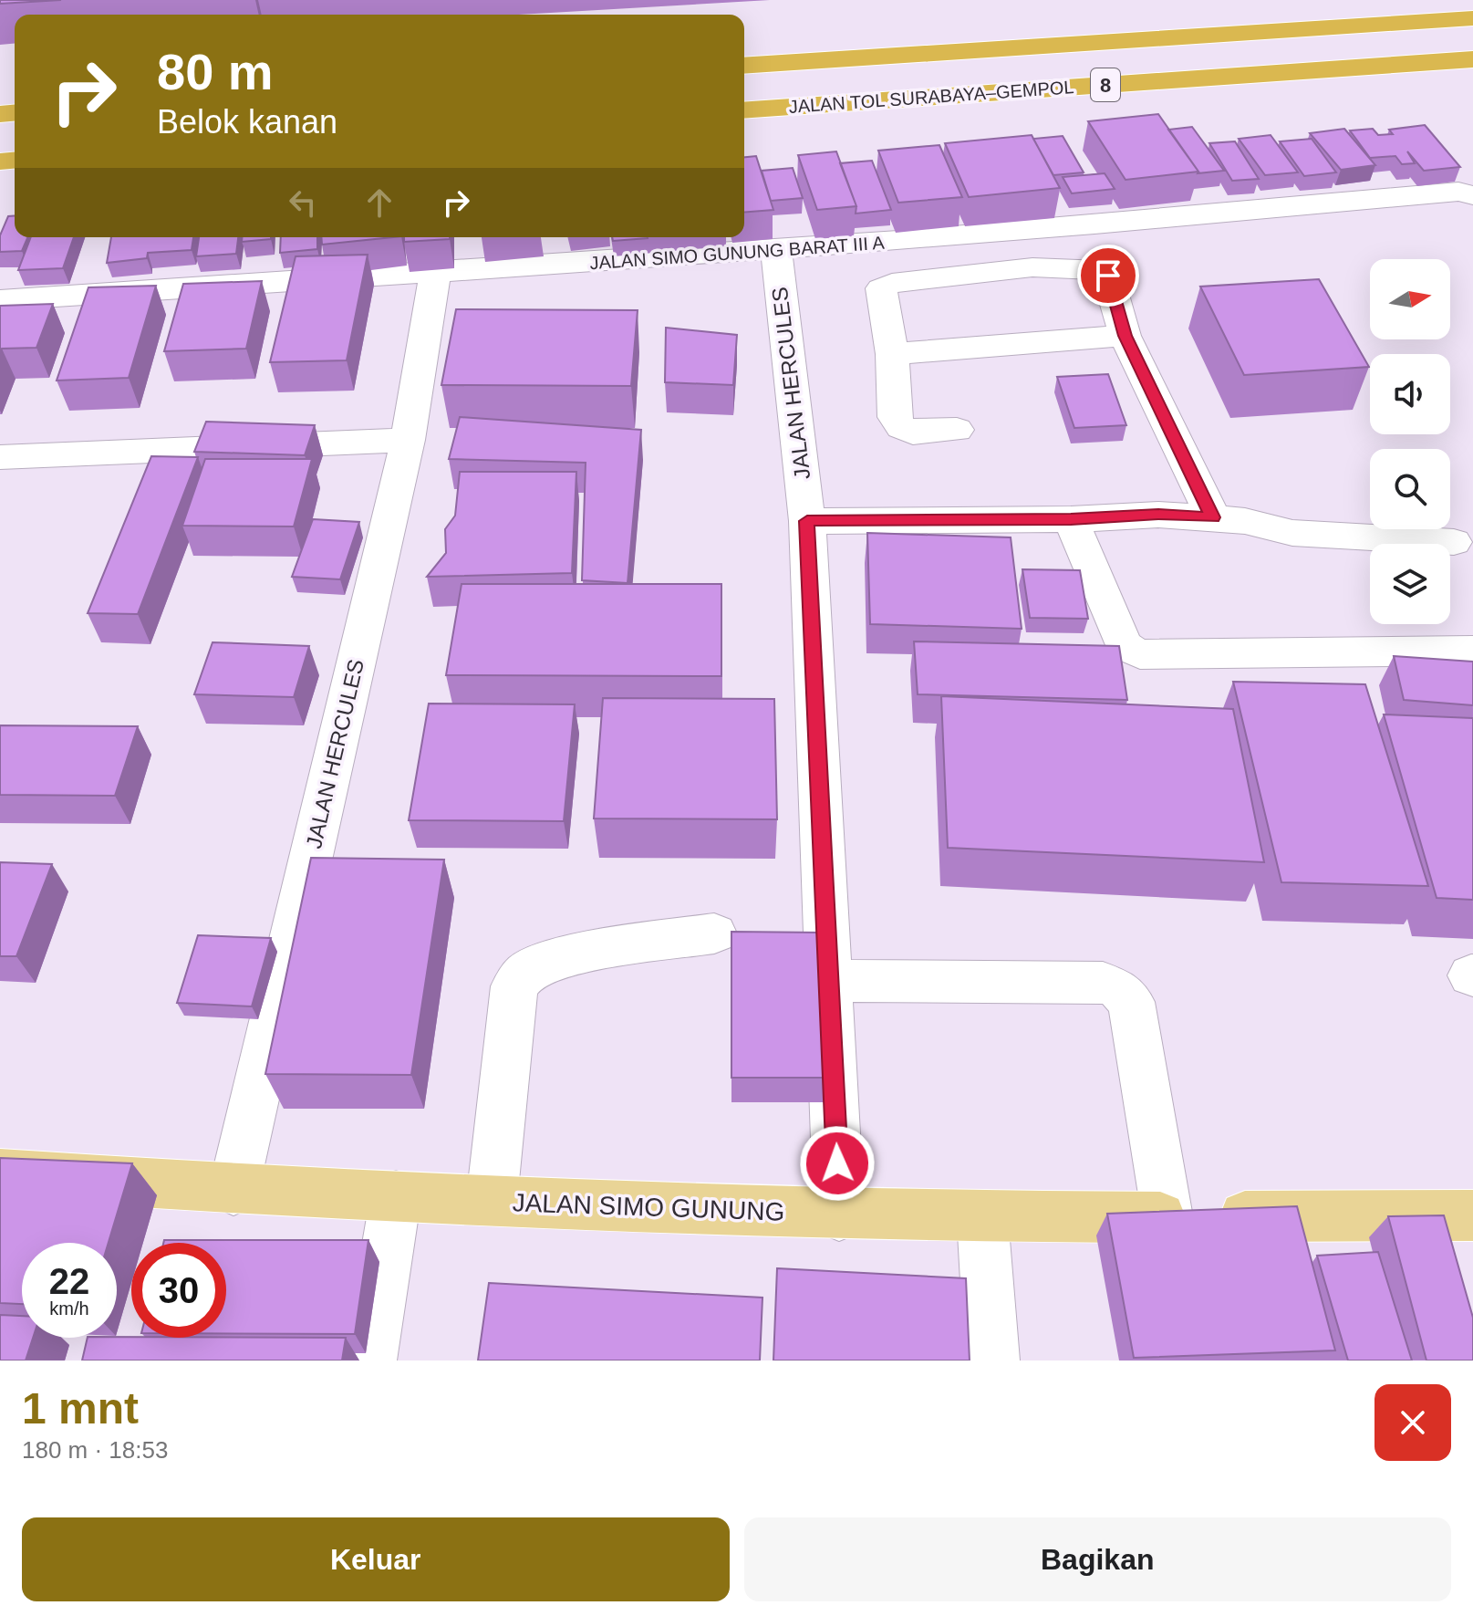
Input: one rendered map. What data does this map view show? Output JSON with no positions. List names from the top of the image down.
{
  "streets": {
    "highway": ["8", "JALAN TOL SURABAYA–GEMPOL"],
    "main road": ["JALAN SIMO GUNUNG"],
    "street": ["JALAN SIMO GUNUNG BARAT III A", "JALAN HERCULES"]
  },
  "crossings": [
    ["JALAN SIMO GUNUNG BARAT III A", "JALAN HERCULES"],
    ["JALAN HERCULES", "JALAN SIMO GUNUNG"]
  ],
  "north": "right",
  "page": {
    "turn": ["80 m", "Belok kanan"],
    "speed": "22 km/h",
    "limit": "30",
    "heading": ["1 mnt", "180 m · 18:53"],
    "buttons": ["Keluar", "Bagikan"]
  }
}
